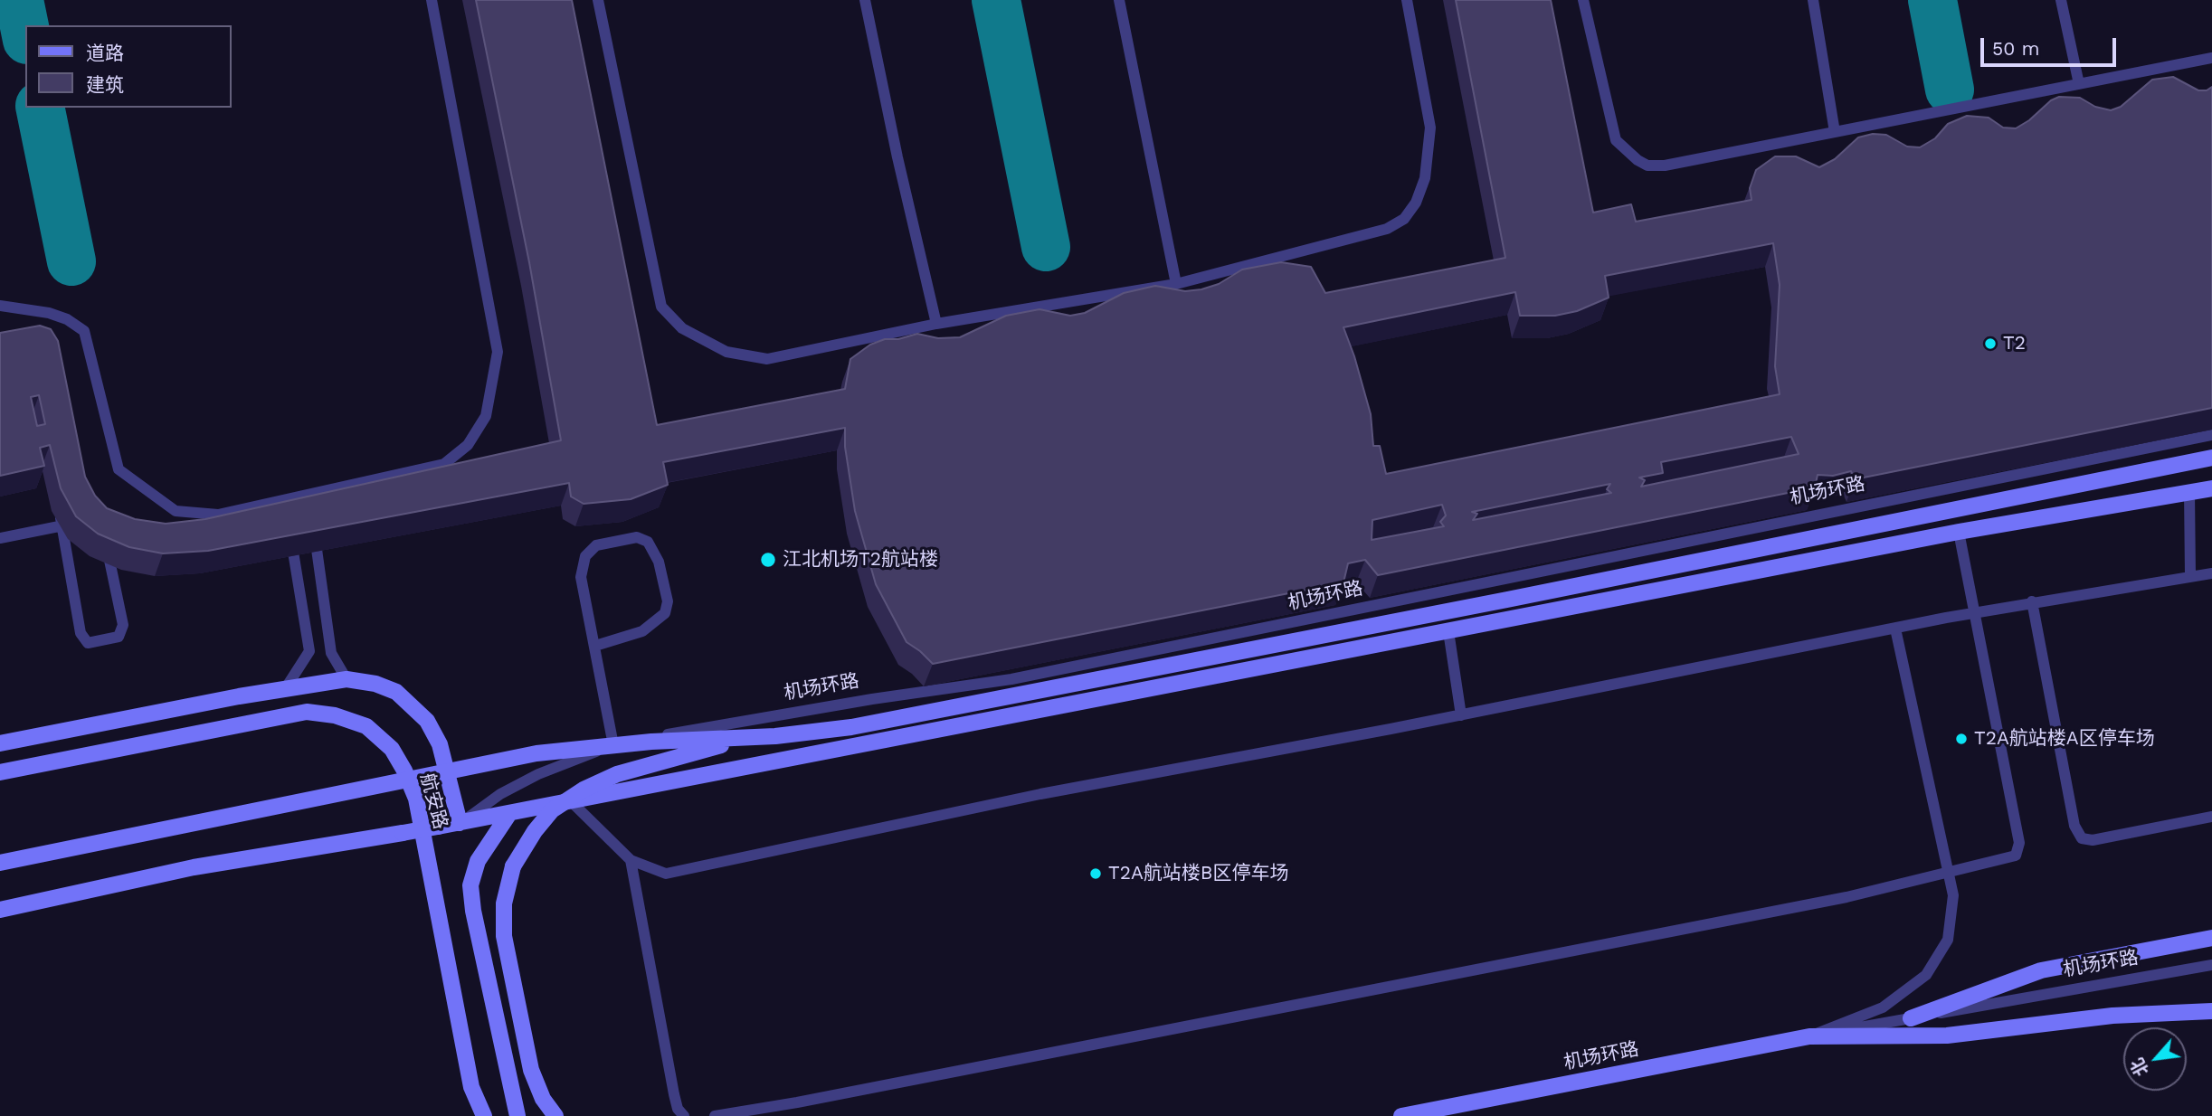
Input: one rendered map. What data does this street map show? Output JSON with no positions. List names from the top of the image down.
{
  "streets": {
    "street": ["机场环路", "航安路"]
  },
  "crossings": [
    ["机场环路", "航安路"]
  ],
  "places": [
    "T2",
    "江北机场T2航站楼",
    "T2A航站楼A区停车场",
    "T2A航站楼B区停车场"
  ],
  "legend": ["道路", "建筑"],
  "scale_bar": "50 m",
  "north": "bottom left"
}
